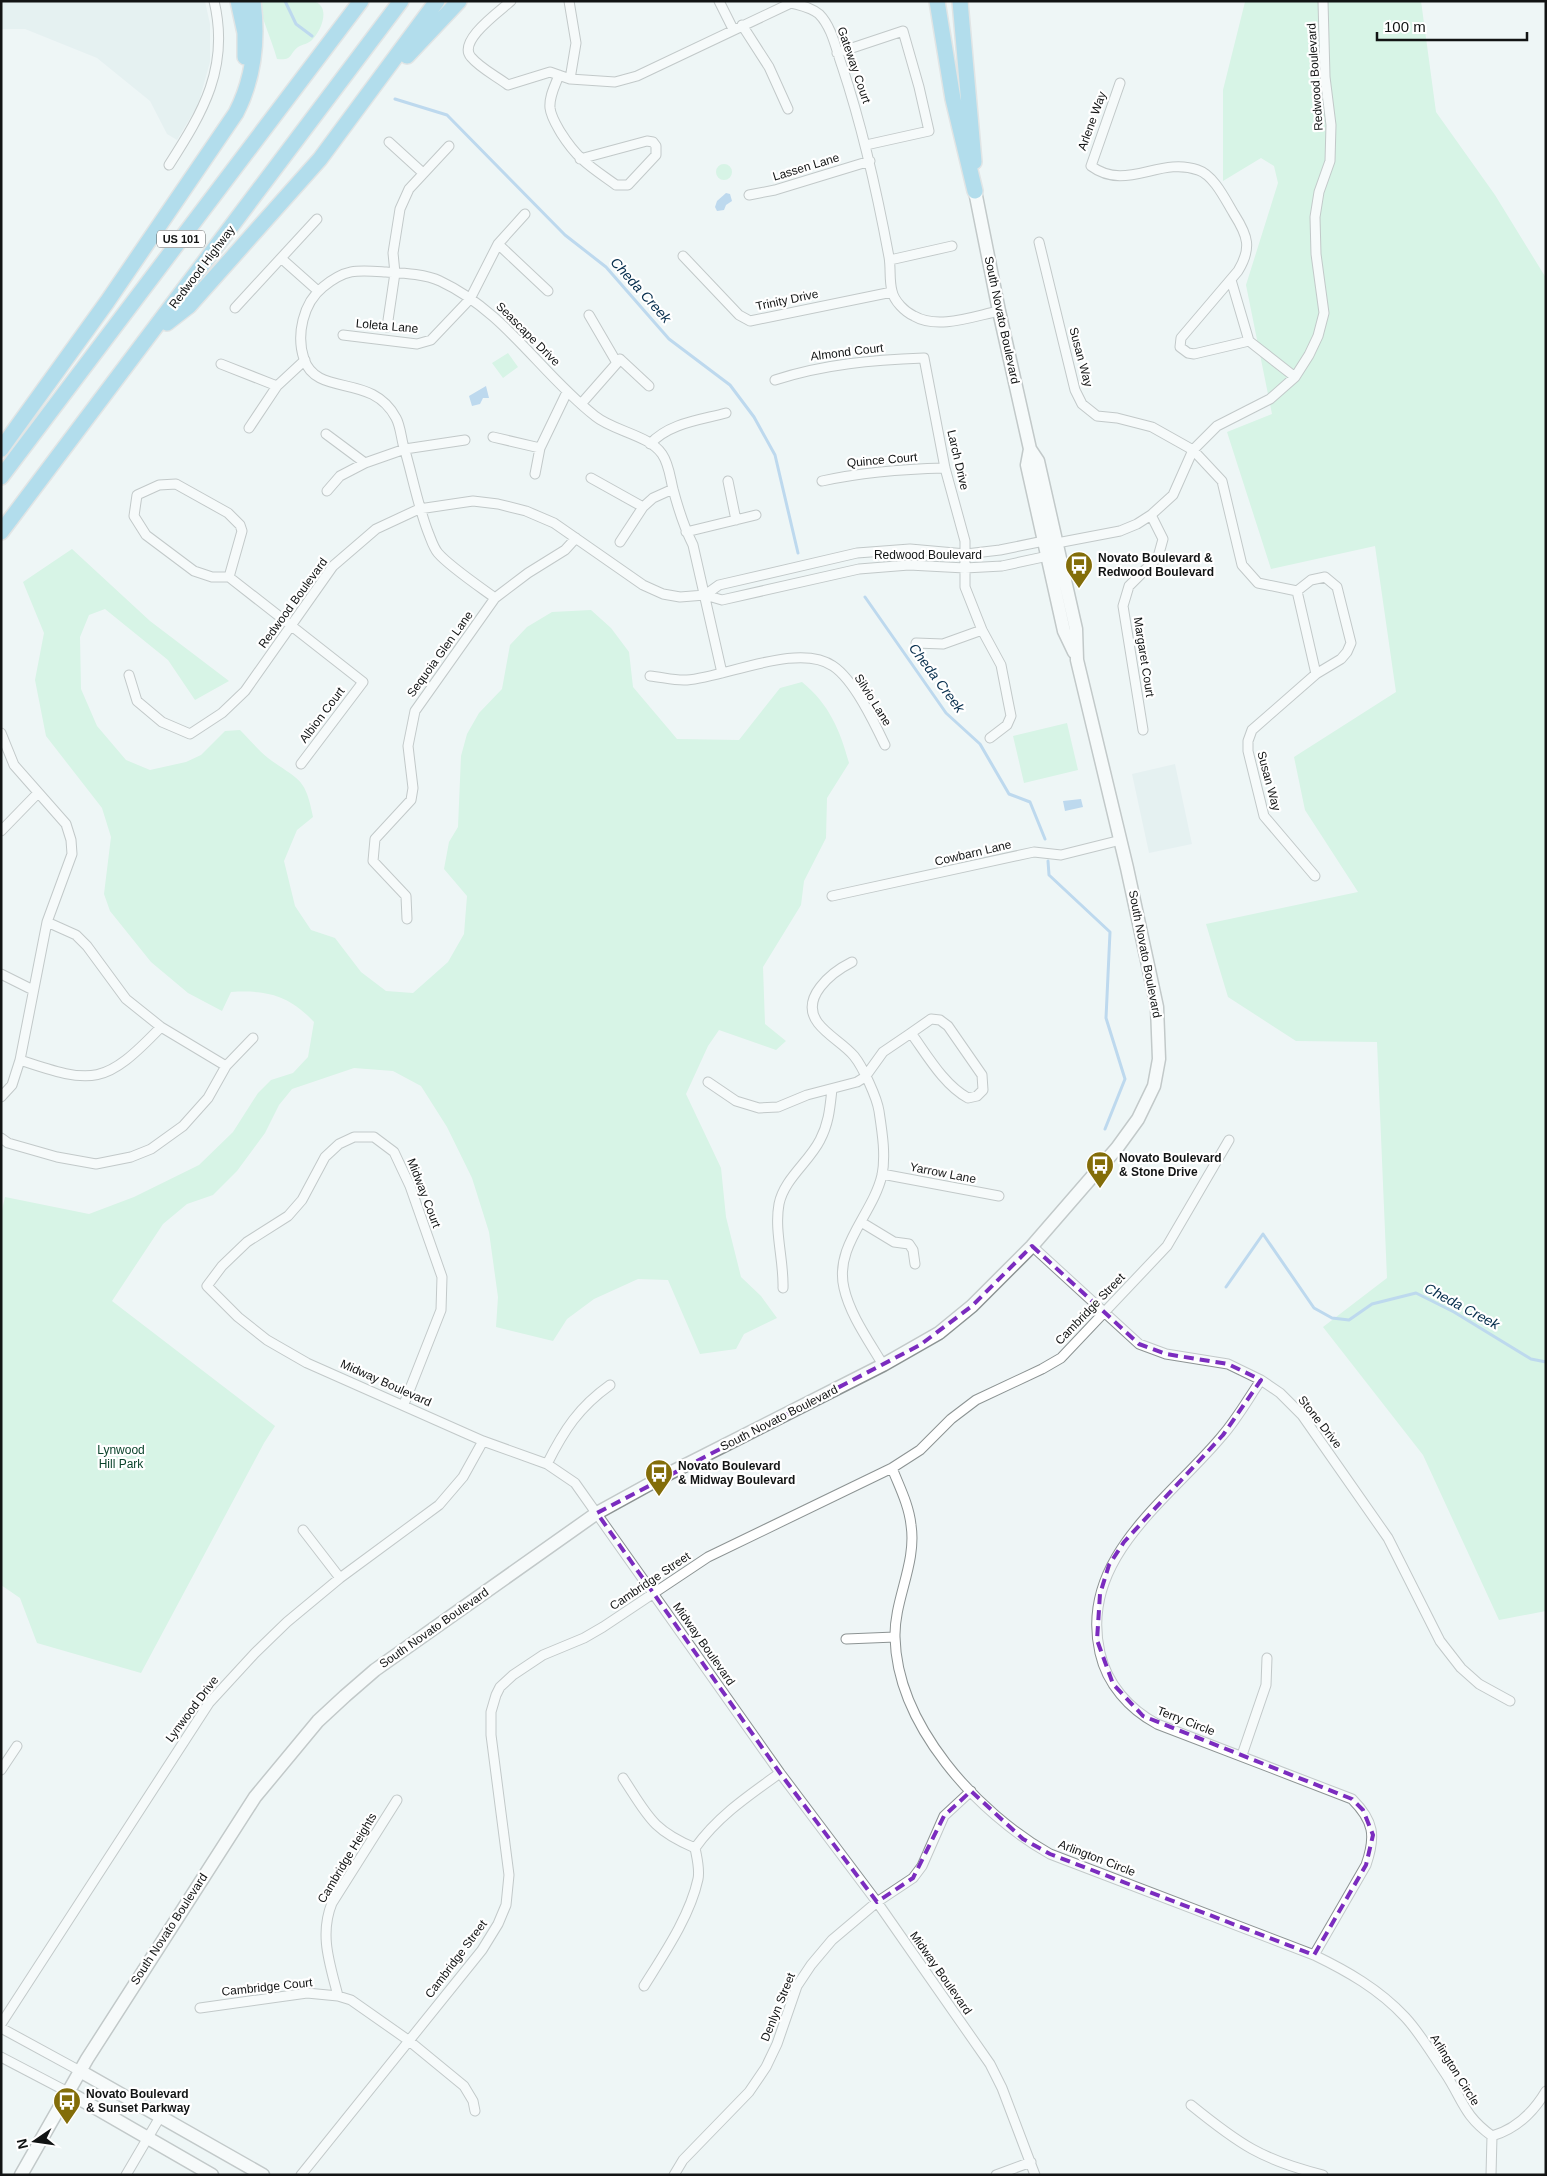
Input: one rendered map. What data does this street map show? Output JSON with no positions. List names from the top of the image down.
{
  "streets": {
    "highway": ["US 101", "Redwood Highway"],
    "main road": ["South Novato Boulevard"],
    "street": [
      "Gateway Court",
      "Redwood Boulevard",
      "Arlene Way",
      "Lassen Lane",
      "Trinity Drive",
      "Loleta Lane",
      "Seascape Drive",
      "Almond Court",
      "Susan Way",
      "Quince Court",
      "Larch Drive",
      "Sequoia Glen Lane",
      "Margaret Court",
      "Silvio Lane",
      "Albion Court",
      "Cowbarn Lane",
      "Yarrow Lane",
      "Midway Court",
      "Cambridge Street",
      "Midway Boulevard",
      "Stone Drive",
      "Lynwood Drive",
      "Terry Circle",
      "Cambridge Heights",
      "Arlington Circle",
      "Cambridge Court",
      "Denlyn Street"
    ]
  },
  "crossings": [
    ["Gateway Court", "Lassen Lane"],
    ["Gateway Court", "Trinity Drive"],
    ["Redwood Boulevard", "South Novato Boulevard"],
    ["Redwood Boulevard", "Seascape Drive"],
    ["Redwood Boulevard", "Susan Way"],
    ["Redwood Boulevard", "Larch Drive"],
    ["Redwood Boulevard", "Sequoia Glen Lane"],
    ["Redwood Boulevard", "Margaret Court"],
    ["Redwood Boulevard", "Albion Court"],
    ["South Novato Boulevard", "Cowbarn Lane"],
    ["South Novato Boulevard", "Midway Boulevard"],
    ["South Novato Boulevard", "Stone Drive"],
    ["Loleta Lane", "Seascape Drive"],
    ["Almond Court", "Larch Drive"],
    ["Quince Court", "Larch Drive"],
    ["Midway Court", "Midway Boulevard"],
    ["Cambridge Street", "Midway Boulevard"],
    ["Cambridge Street", "Stone Drive"],
    ["Cambridge Street", "Arlington Circle"],
    ["Midway Boulevard", "Lynwood Drive"],
    ["Midway Boulevard", "Denlyn Street"],
    ["Stone Drive", "Terry Circle"],
    ["Terry Circle", "Arlington Circle"],
    ["Cambridge Heights", "Cambridge Court"],
    ["Arlington Circle", "Denlyn Street"]
  ],
  "water": ["Cheda Creek"],
  "parks": ["Lynwood Hill Park"],
  "places": {
    "bus stop": [
      "Novato Boulevard & Redwood Boulevard",
      "Novato Boulevard & Stone Drive",
      "Novato Boulevard & Midway Boulevard",
      "Novato Boulevard & Sunset Parkway"
    ]
  },
  "scale_bar": "100 m",
  "north": "left"
}
